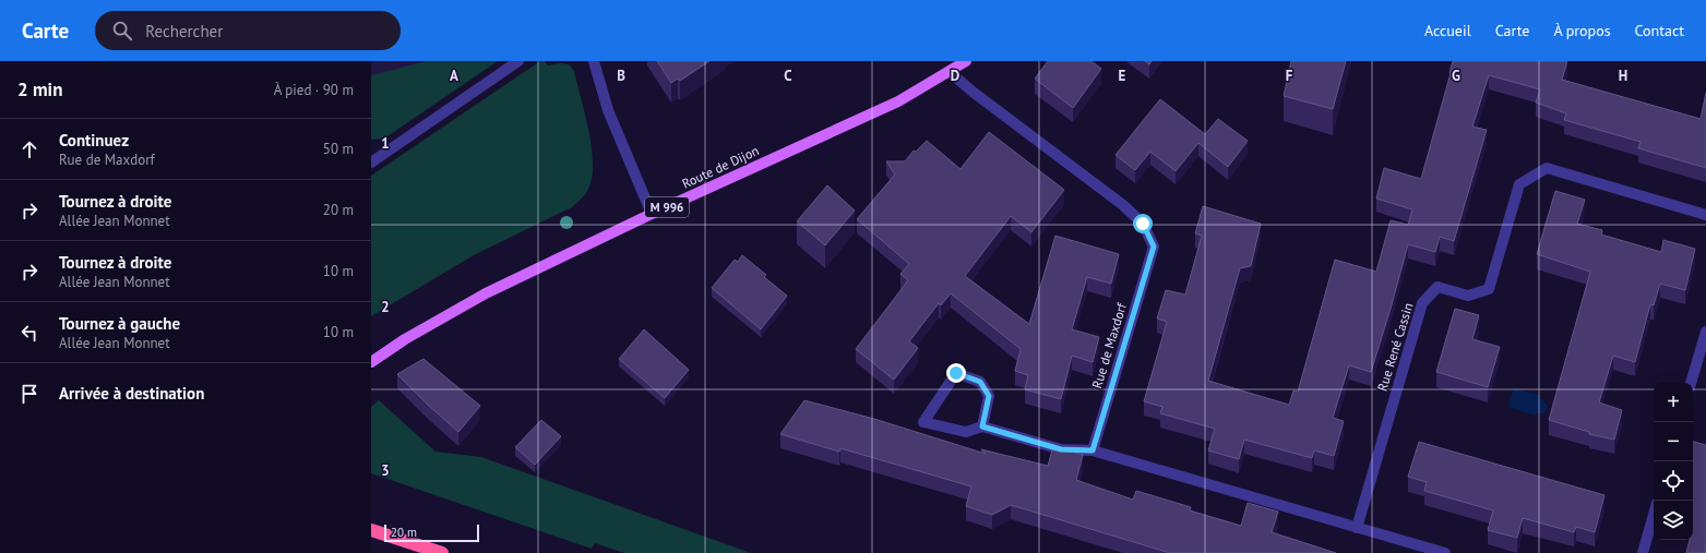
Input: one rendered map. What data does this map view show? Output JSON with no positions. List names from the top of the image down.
{
  "streets": {
    "main road": ["Route de Dijon", "M 996"],
    "street": ["Rue de Maxdorf", "Rue René Cassin"]
  },
  "crossings": [
    ["Route de Dijon", "Rue de Maxdorf"]
  ],
  "scale_bar": "20 m",
  "page": {
    "header": "Carte",
    "search": "Rechercher",
    "nav": [
      "Accueil",
      "Carte",
      "À propos",
      "Contact"
    ],
    "heading": ["2 min", "À pied · 90 m"],
    "list": [
      ["Continuez", "Rue de Maxdorf", "50 m"],
      ["Tournez à droite", "Allée Jean Monnet", "20 m"],
      ["Tournez à droite", "Allée Jean Monnet", "10 m"],
      ["Tournez à gauche", "Allée Jean Monnet", "10 m"],
      "Arrivée à destination"
    ],
    "map_buttons": ["+", "−"],
    "scale": "20 m"
  },
  "grid": {
    "columns": [
      "A",
      "B",
      "C",
      "D",
      "E",
      "F",
      "G",
      "H"
    ],
    "rows": ["1", "2", "3"]
  }
}
